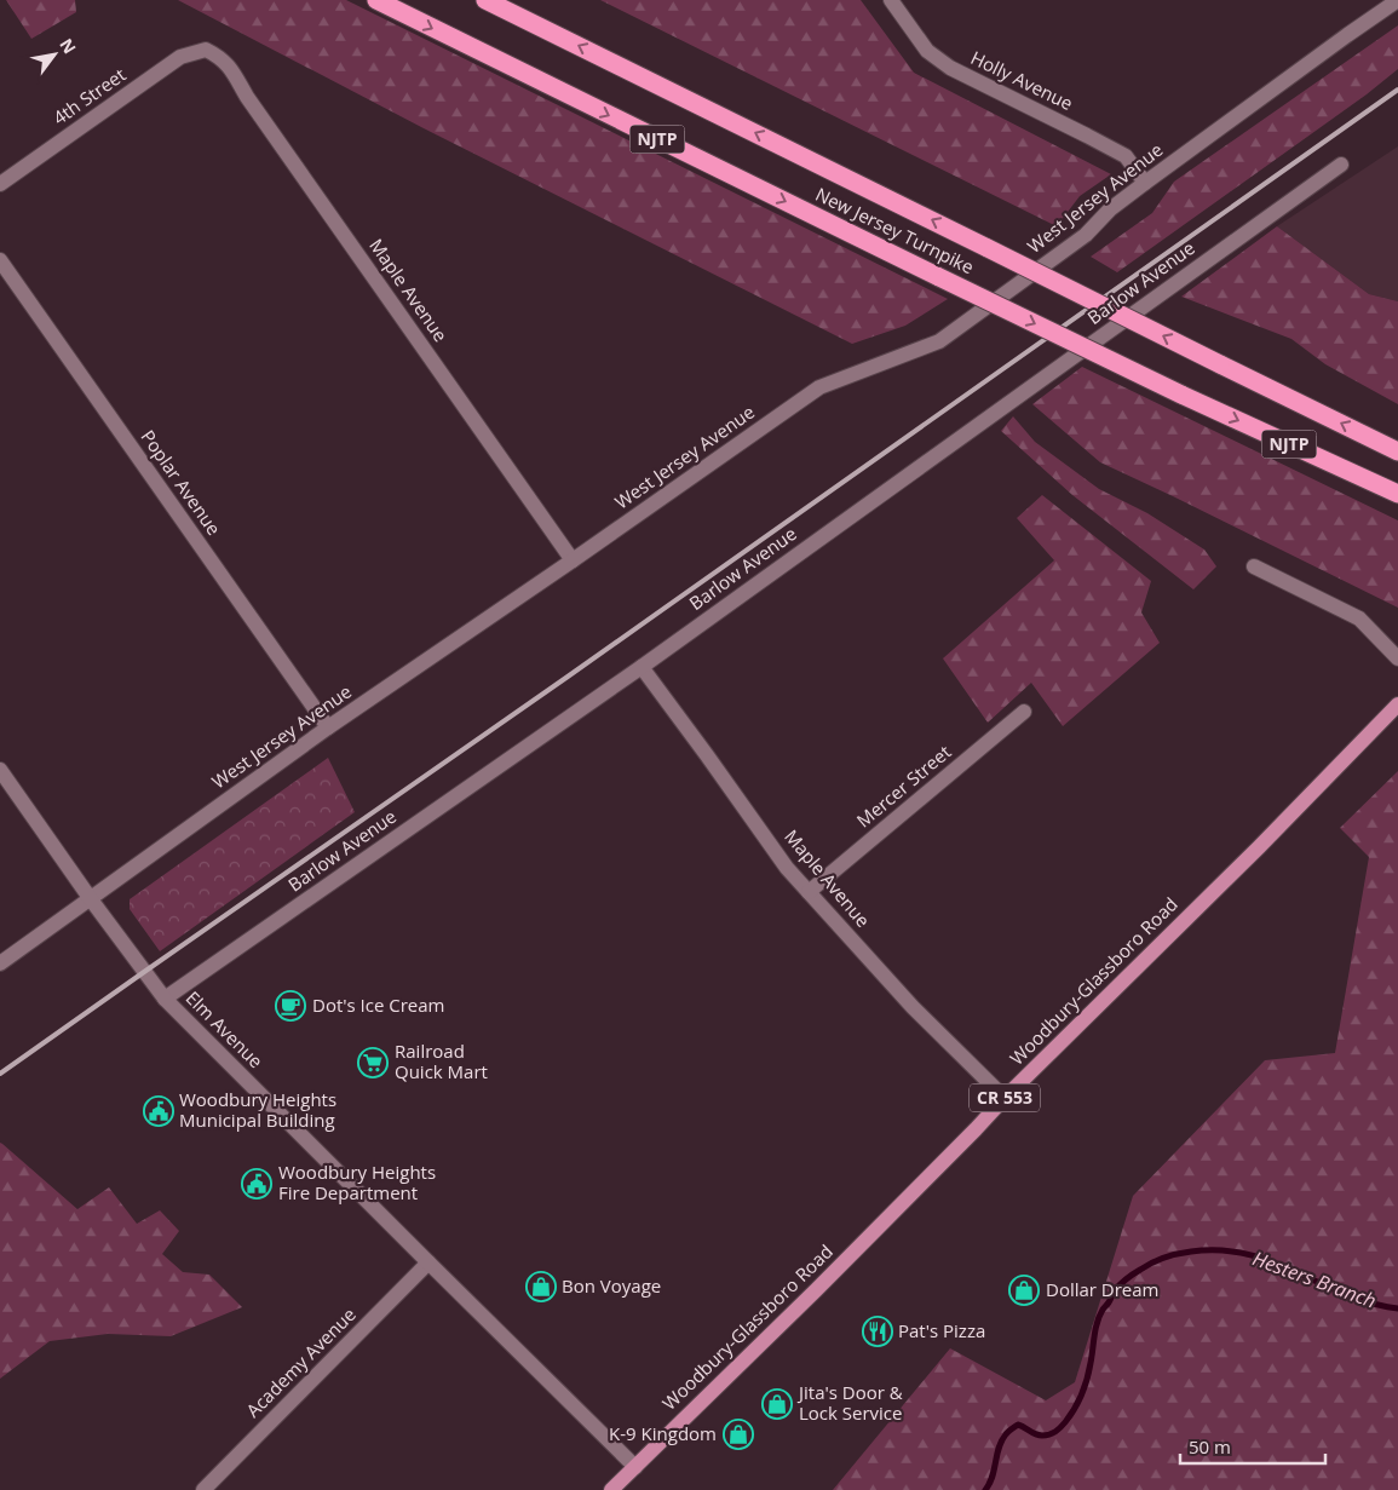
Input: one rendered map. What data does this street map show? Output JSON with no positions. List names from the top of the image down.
{
  "streets": {
    "highway": ["NJTP", "New Jersey Turnpike"],
    "main road": ["Woodbury-Glassboro Road", "CR 553"],
    "street": [
      "Holly Avenue",
      "4th Street",
      "West Jersey Avenue",
      "Barlow Avenue",
      "Maple Avenue",
      "Poplar Avenue",
      "Mercer Street",
      "Elm Avenue",
      "Academy Avenue"
    ]
  },
  "crossings": [
    ["Holly Avenue", "West Jersey Avenue"],
    ["4th Street", "Maple Avenue"],
    ["West Jersey Avenue", "Maple Avenue"],
    ["West Jersey Avenue", "Poplar Avenue"],
    ["West Jersey Avenue", "Elm Avenue"],
    ["Barlow Avenue", "Maple Avenue"],
    ["Barlow Avenue", "Elm Avenue"],
    ["Maple Avenue", "Mercer Street"],
    ["Maple Avenue", "Woodbury-Glassboro Road"],
    ["Woodbury-Glassboro Road", "Elm Avenue"],
    ["Elm Avenue", "Academy Avenue"]
  ],
  "water": ["Hesters Branch"],
  "places": {
    "cafe": ["Dot's Ice Cream"],
    "supermarket": ["Railroad Quick Mart"],
    "public building": ["Woodbury Heights Municipal Building", "Woodbury Heights Fire Department"],
    "shop": [
      "Bon Voyage",
      "Dollar Dream",
      "Jita's Door & Lock Service",
      "K-9 Kingdom"
    ],
    "restaurant": ["Pat's Pizza"]
  },
  "scale_bar": "50 m",
  "north": "top right"
}
